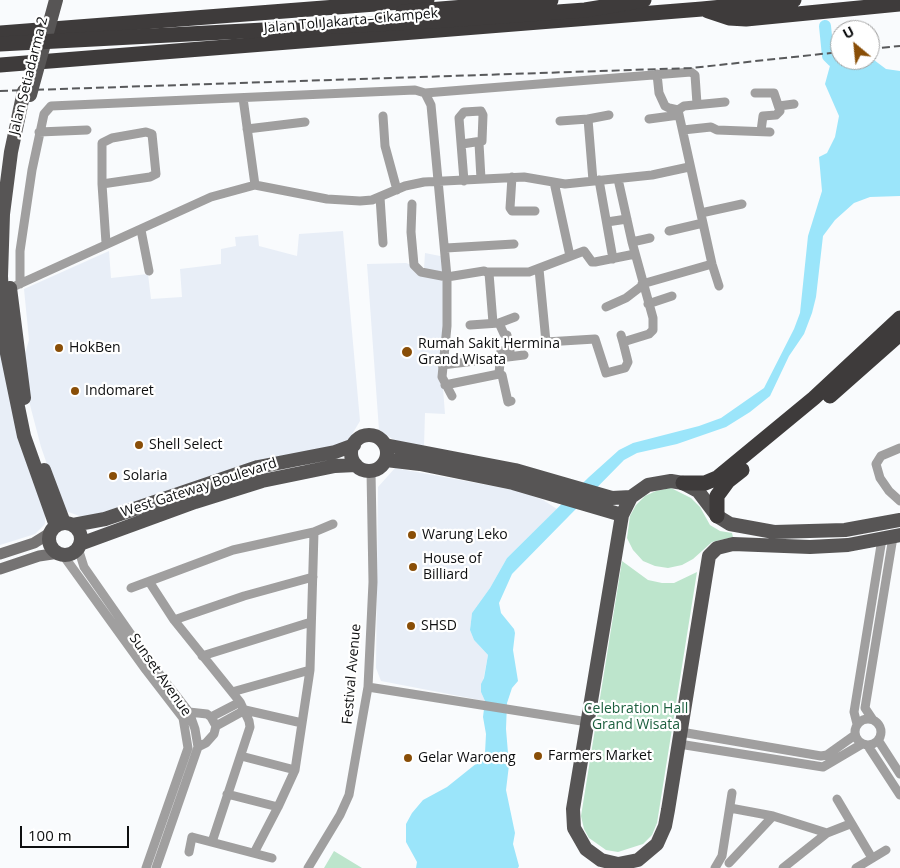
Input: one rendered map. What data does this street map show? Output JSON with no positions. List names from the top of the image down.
{
  "streets": {
    "highway": ["Jalan Tol Jakarta–Cikampek"],
    "main road": ["Jalan Setiadarma 2", "West Gateway Boulevard"],
    "street": ["Festival Avenue", "Sunset Avenue"]
  },
  "crossings": [
    ["West Gateway Boulevard", "Festival Avenue"],
    ["West Gateway Boulevard", "Sunset Avenue"]
  ],
  "parks": ["Celebration Hall Grand Wisata"],
  "places": [
    "HokBen",
    "Rumah Sakit Hermina Grand Wisata",
    "Indomaret",
    "Shell Select",
    "Solaria",
    "Warung Leko",
    "House of Billiard",
    "SHSD",
    "Farmers Market",
    "Gelar Waroeng"
  ],
  "scale_bar": "100 m",
  "north": "top left"
}
